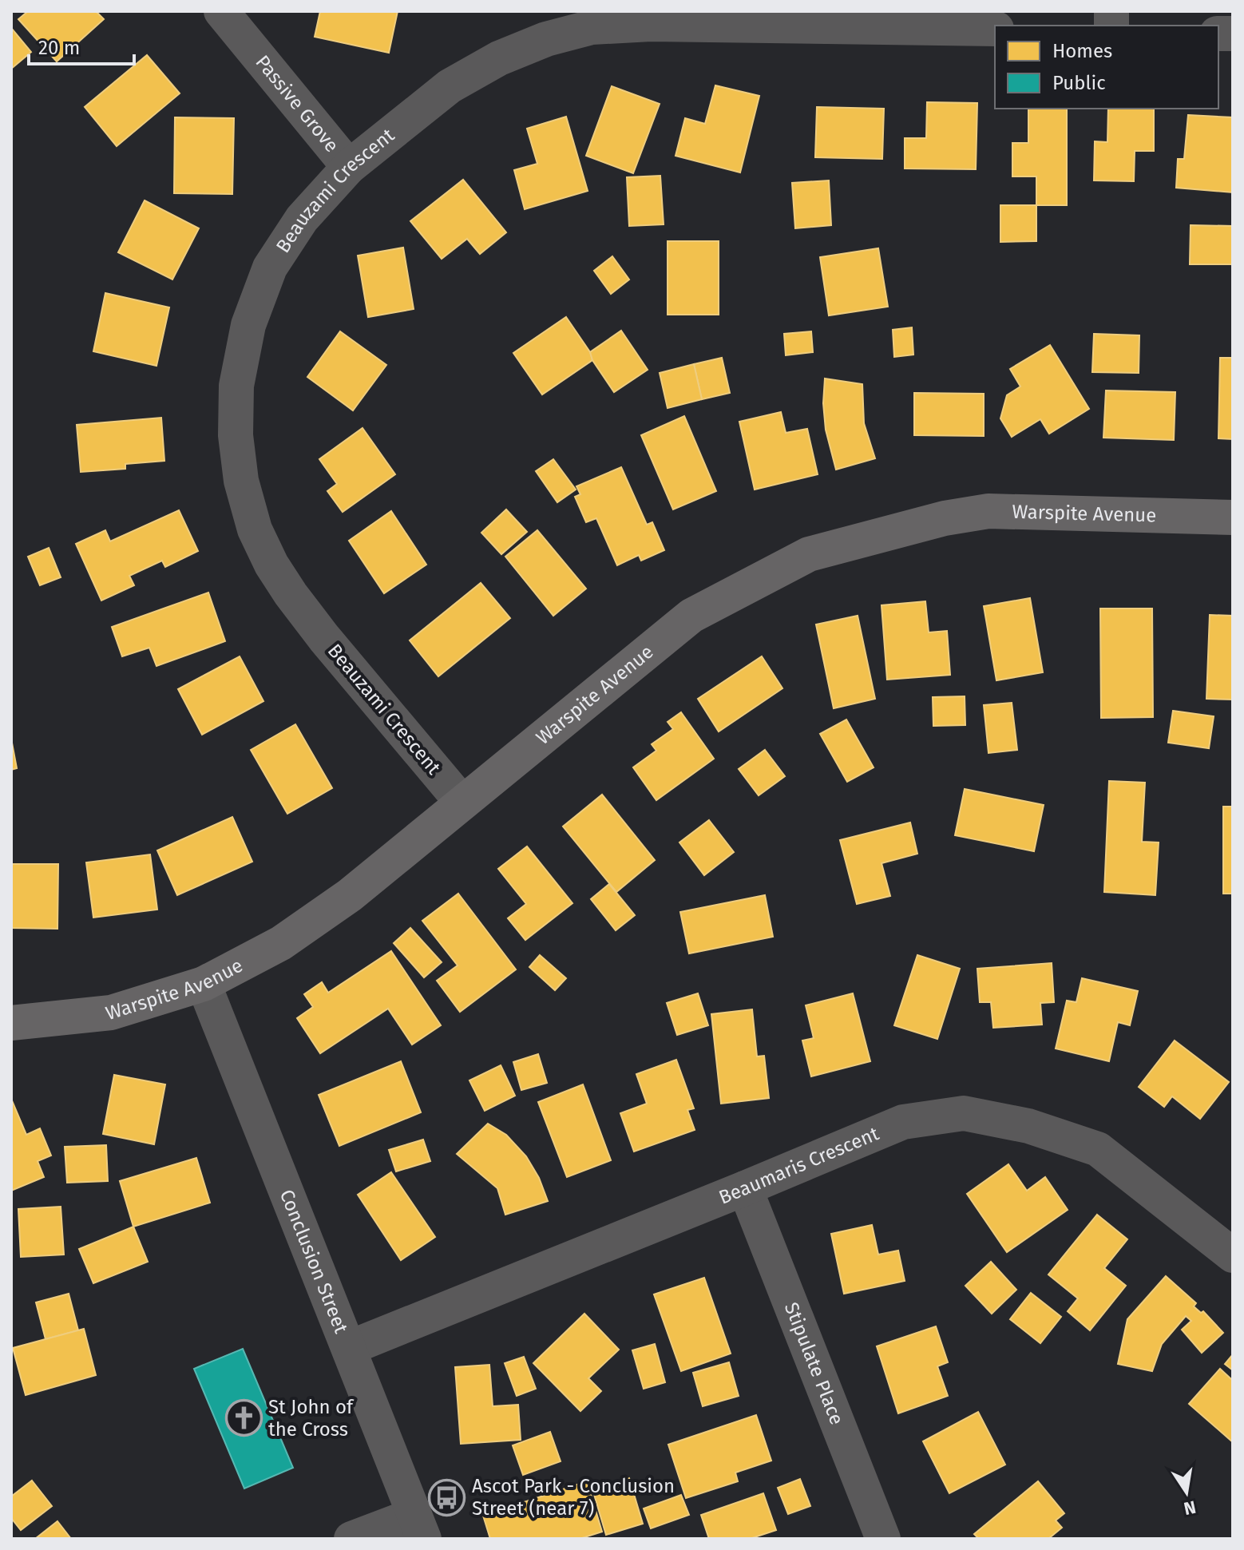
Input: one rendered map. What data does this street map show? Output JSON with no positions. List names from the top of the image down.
{
  "streets": {
    "main road": ["Warspite Avenue"],
    "street": [
      "Passive Grove",
      "Beauzami Crescent",
      "Beaumaris Crescent",
      "Conclusion Street",
      "Stipulate Place"
    ]
  },
  "crossings": [
    ["Passive Grove", "Beauzami Crescent"],
    ["Beauzami Crescent", "Warspite Avenue"],
    ["Warspite Avenue", "Conclusion Street"],
    ["Beaumaris Crescent", "Conclusion Street"],
    ["Beaumaris Crescent", "Stipulate Place"]
  ],
  "places": {
    "church": ["St John of the Cross"],
    "bus stop": ["Ascot Park - Conclusion Street (near 7)"]
  },
  "legend": ["Homes", "Public"],
  "scale_bar": "20 m",
  "north": "bottom"
}
